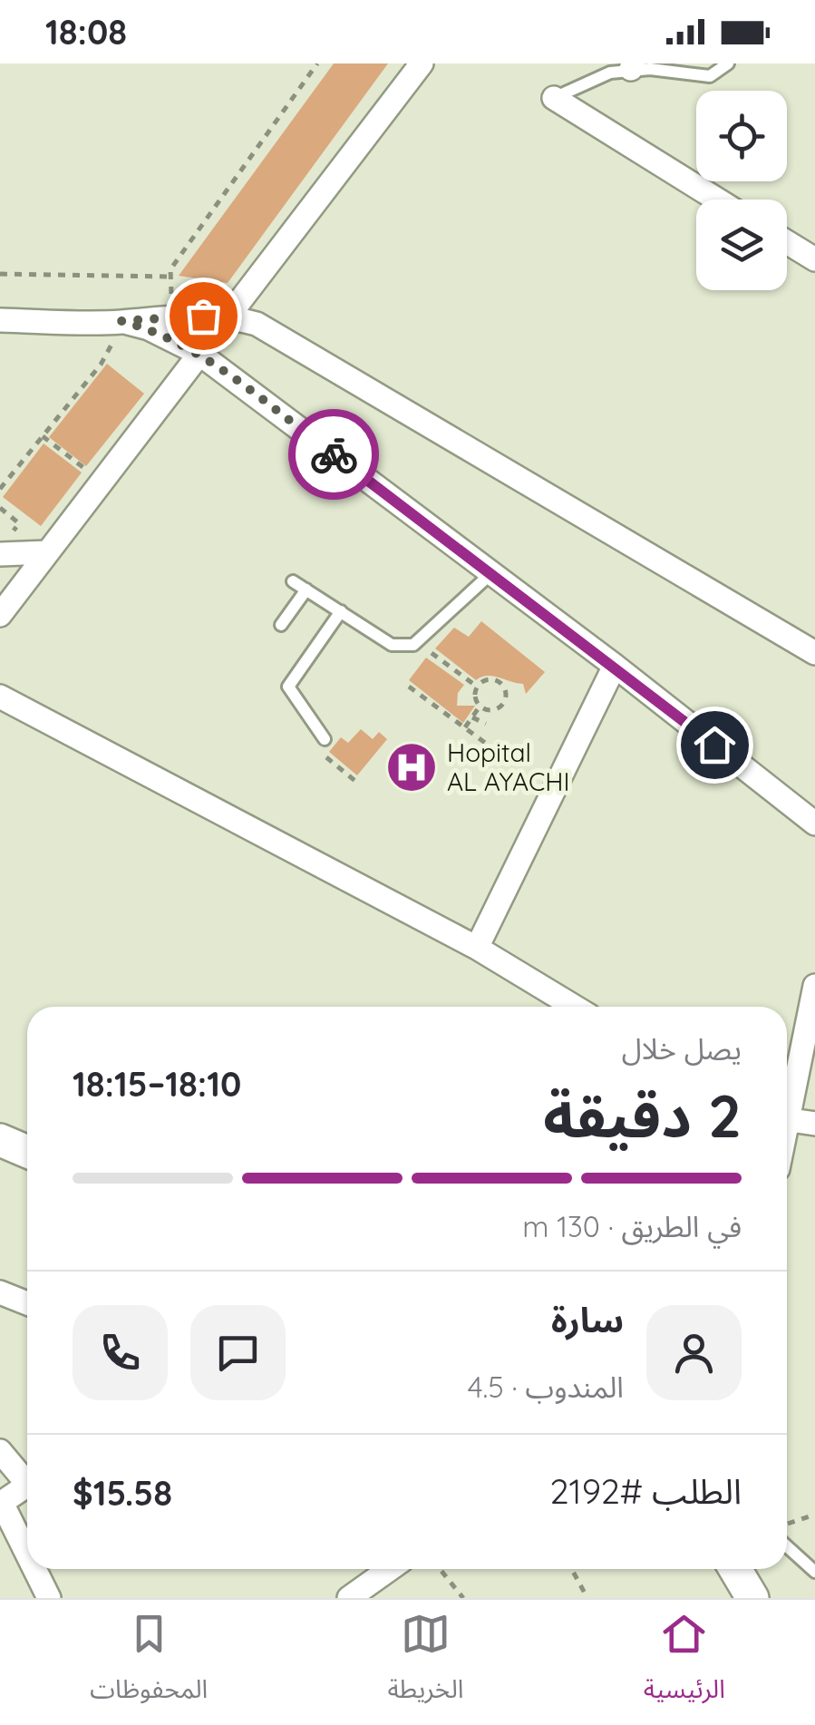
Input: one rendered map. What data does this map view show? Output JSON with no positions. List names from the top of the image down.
{
  "places": {
    "hospital": ["Hopital AL AYACHI"]
  },
  "page": {
    "status": "18:08",
    "heading": ["2 دقيقة", "يصل خلال", "18:10–18:15"],
    "panel": [
      "سارة",
      "المندوب · 4.5",
      "الطلب #2192",
      "$15.58"
    ],
    "bar": "في الطريق · 130 m",
    "tabs": ["الرئيسية", "الخريطة", "المحفوظات"]
  }
}
